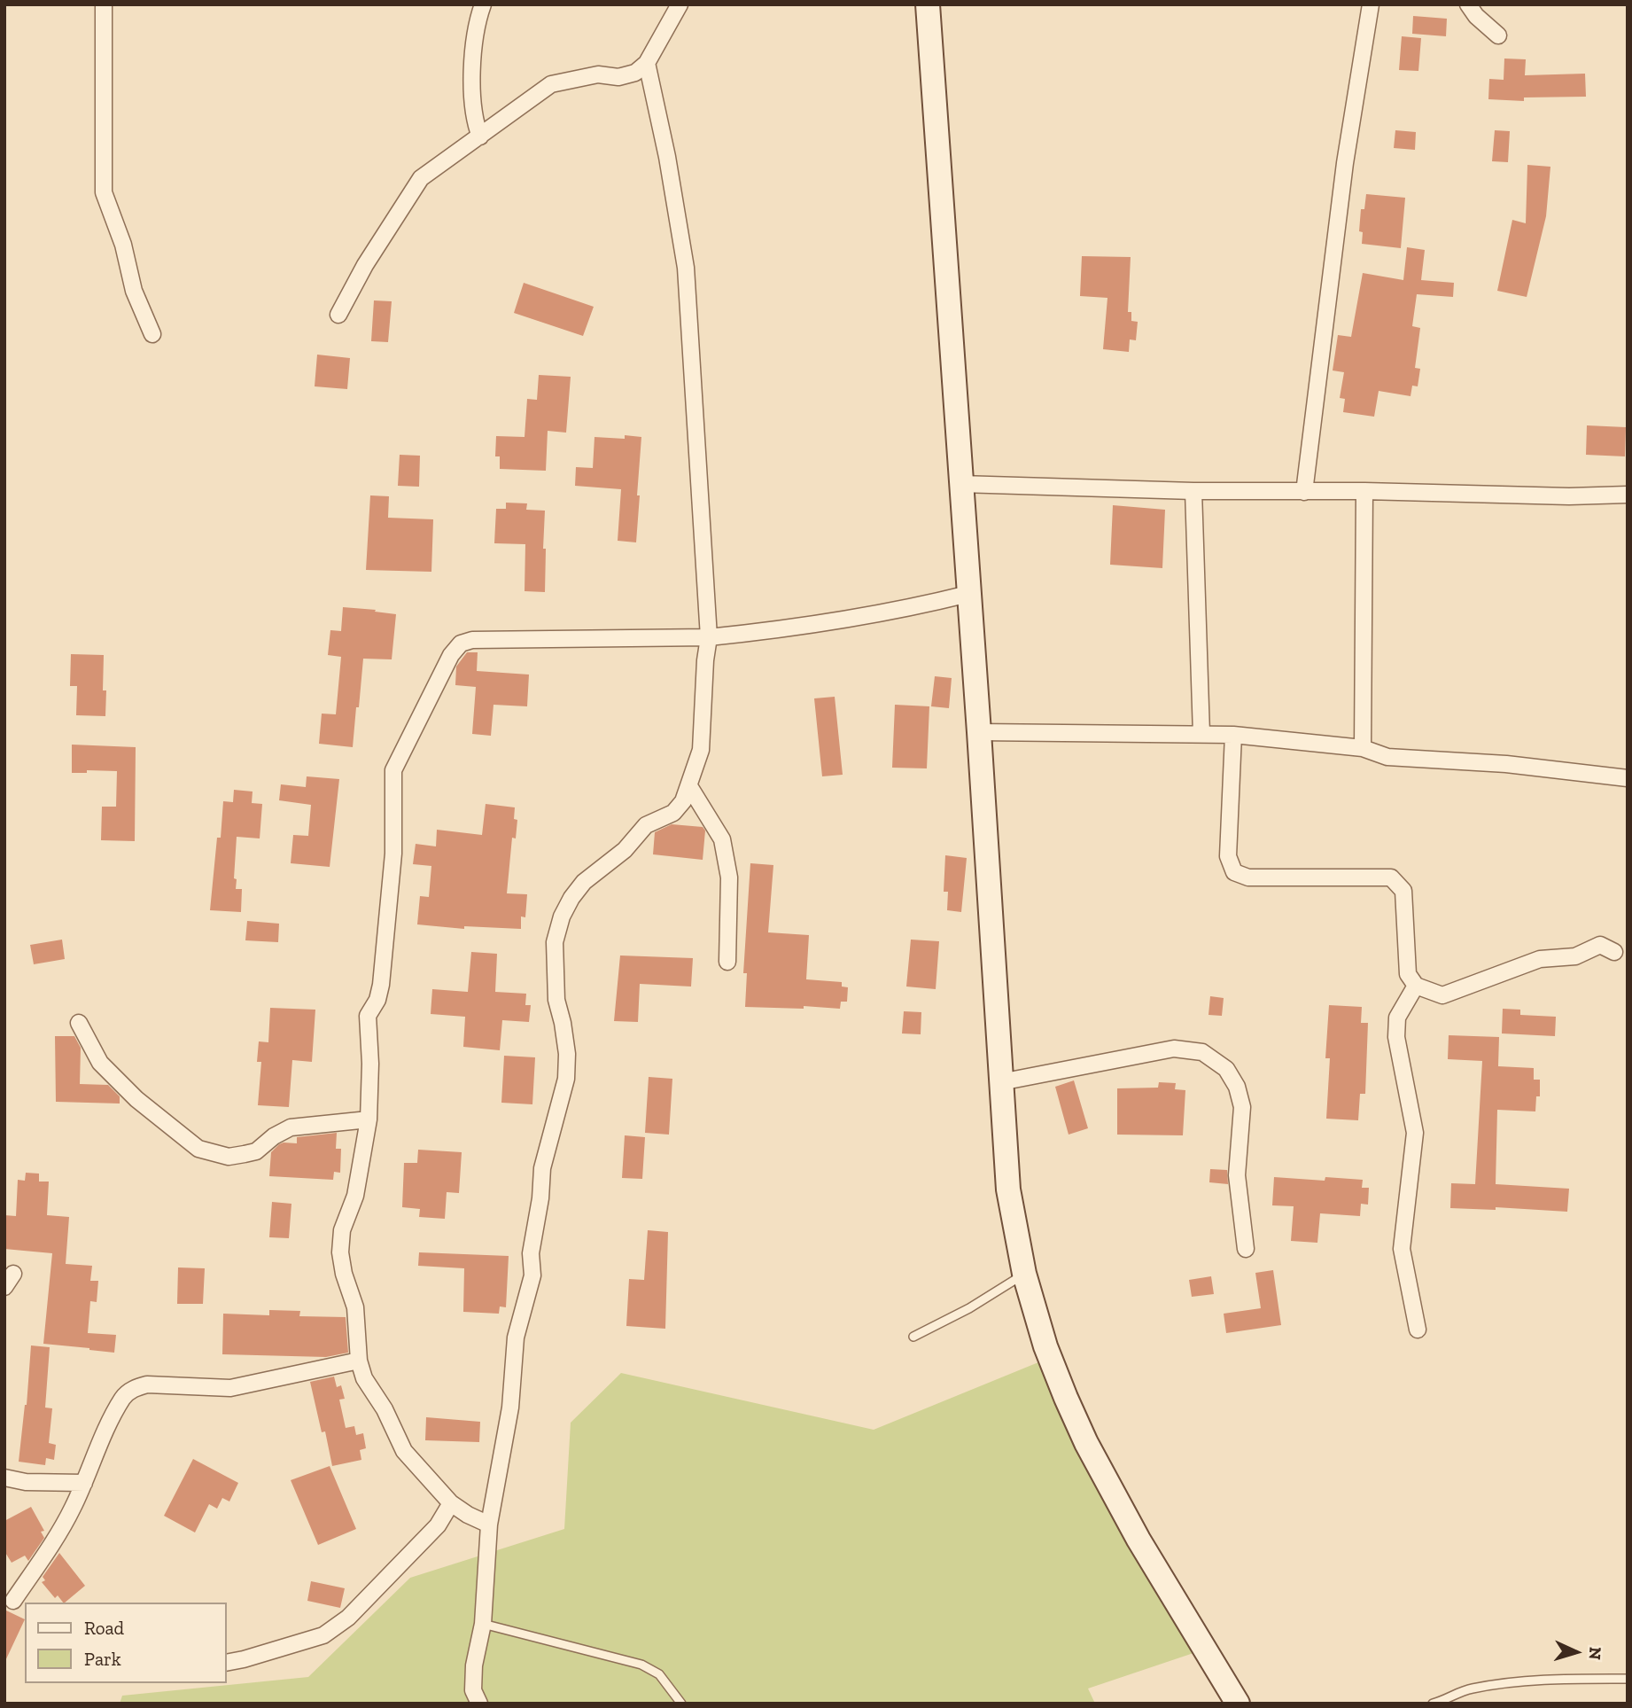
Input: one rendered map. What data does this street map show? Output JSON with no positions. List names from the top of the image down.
{
  "legend": ["Road", "Park"],
  "north": "right"
}
